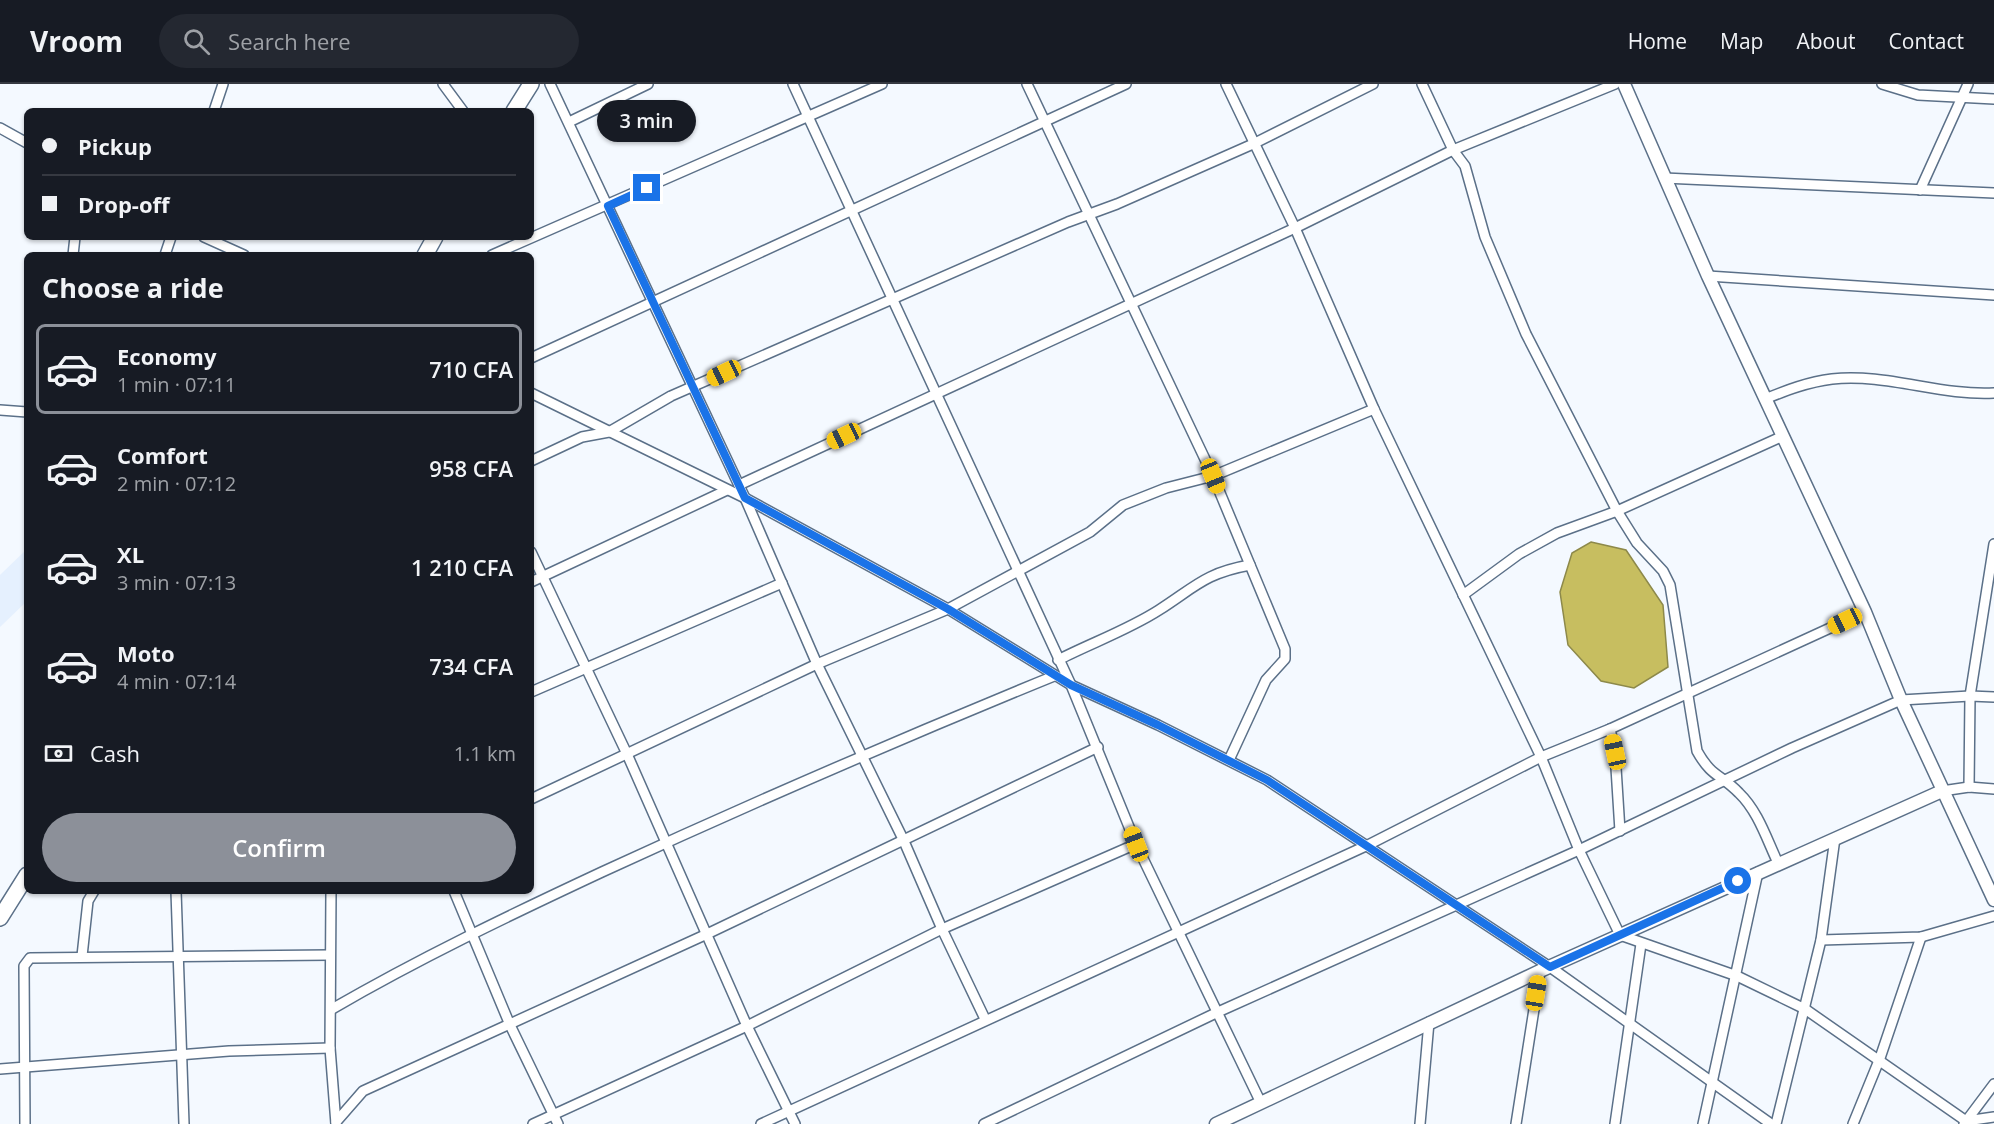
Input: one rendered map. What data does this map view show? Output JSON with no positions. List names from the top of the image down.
{
  "page": {
    "header": "Vroom",
    "search": "Search here",
    "nav": [
      "Home",
      "Map",
      "About",
      "Contact"
    ],
    "bubble": "3 min",
    "banner": ["Pickup", "Drop-off"],
    "heading": "Choose a ride",
    "list": [
      {
        "name": "Economy",
        "note": "1 min · 07:11",
        "value": "710 CFA"
      },
      {
        "name": "Comfort",
        "note": "2 min · 07:12",
        "value": "958 CFA"
      },
      {
        "name": "XL",
        "note": "3 min · 07:13",
        "value": "1 210 CFA"
      },
      {
        "name": "Moto",
        "note": "4 min · 07:14",
        "value": "734 CFA"
      }
    ],
    "pay": ["Cash", "1.1 km"],
    "buttons": "Confirm"
  }
}
